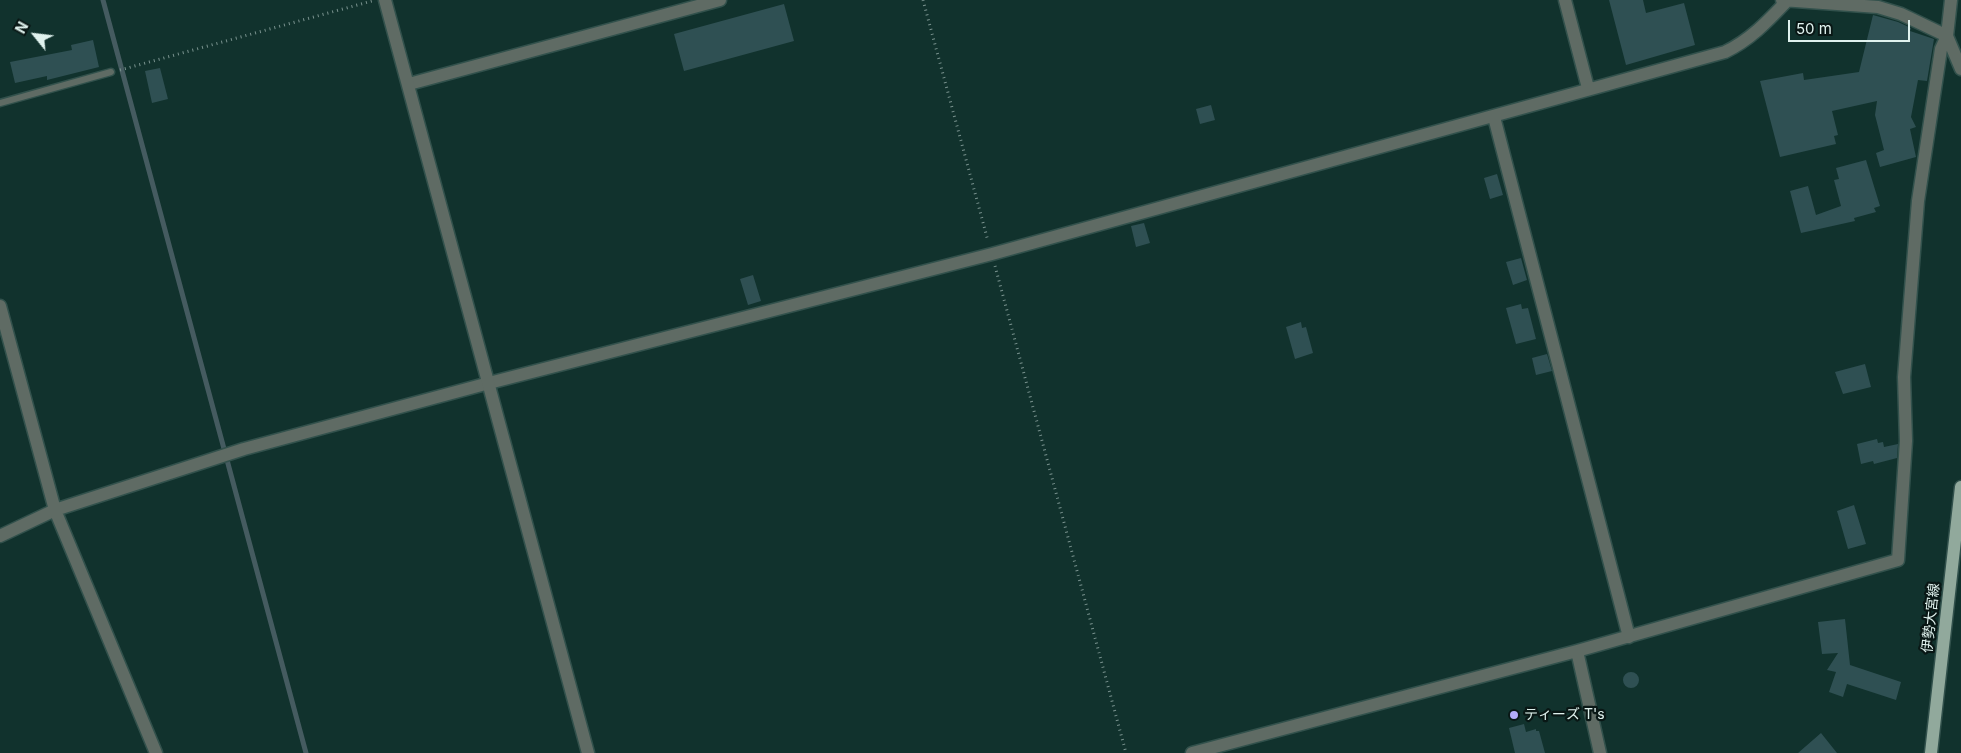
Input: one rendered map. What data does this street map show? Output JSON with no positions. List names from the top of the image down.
{
  "streets": {
    "main road": ["伊勢大宮線"]
  },
  "places": ["ティーズ T's"],
  "scale_bar": "50 m",
  "north": "top left"
}
